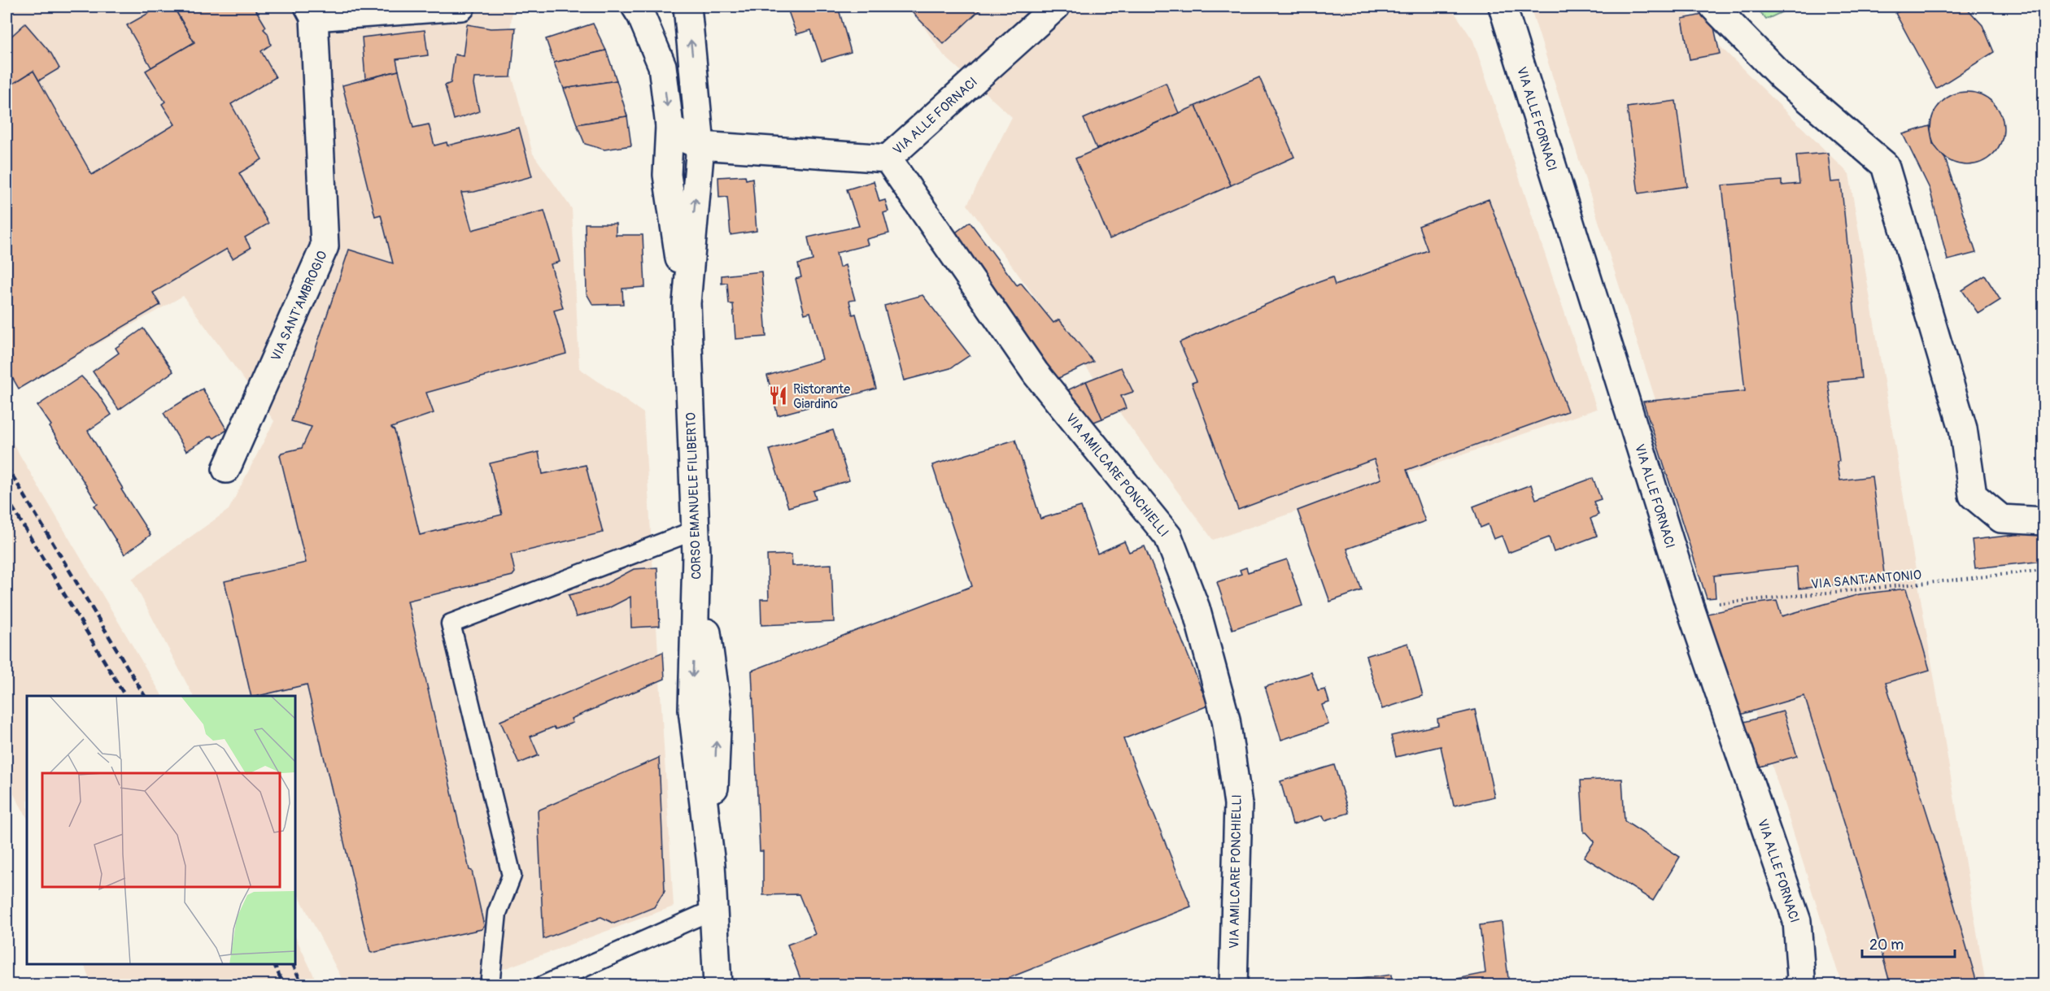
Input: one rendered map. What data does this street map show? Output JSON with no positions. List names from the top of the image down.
{
  "streets": {
    "street": [
      "VIA ALLE FORNACI",
      "VIA SANT'AMBROGIO",
      "VIA AMILCARE PONCHIELLI",
      "CORSO EMANUELE FILIBERTO"
    ],
    "path": ["VIA SANT'ANTONIO"]
  },
  "crossings": [
    ["VIA ALLE FORNACI", "VIA AMILCARE PONCHIELLI"],
    ["VIA ALLE FORNACI", "CORSO EMANUELE FILIBERTO"],
    ["VIA ALLE FORNACI", "VIA SANT'ANTONIO"]
  ],
  "places": {
    "restaurant": ["Ristorante Giardino"]
  },
  "scale_bar": "20 m"
}
